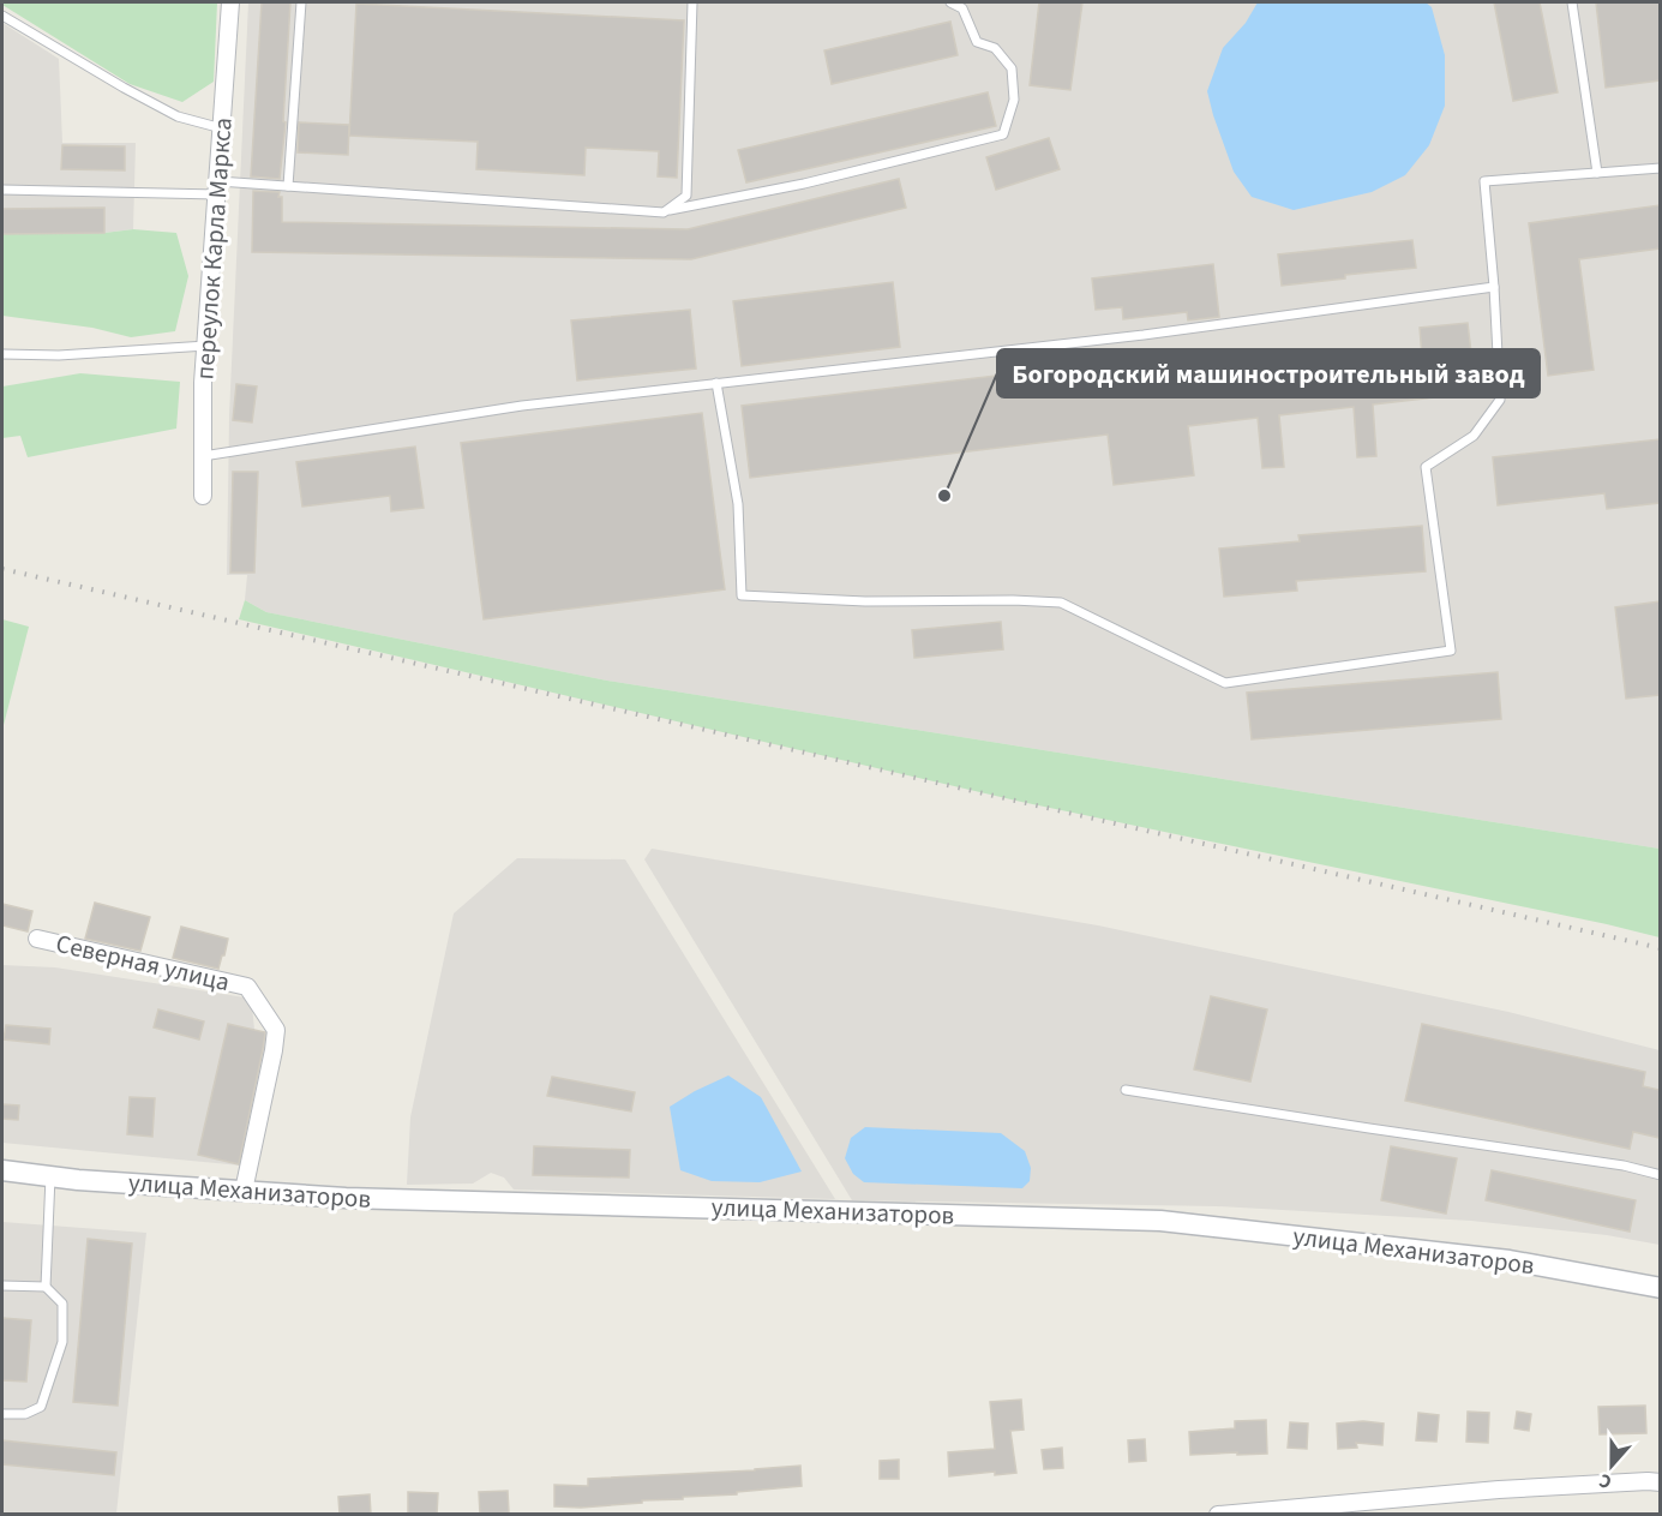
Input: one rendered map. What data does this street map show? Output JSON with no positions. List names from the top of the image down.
{
  "streets": {
    "street": ["переулок Карла Маркса", "Северная улица", "улица Механизаторов"]
  },
  "crossings": [
    ["Северная улица", "улица Механизаторов"]
  ],
  "places": ["Богородский машиностроительный завод"],
  "north": "bottom"
}
